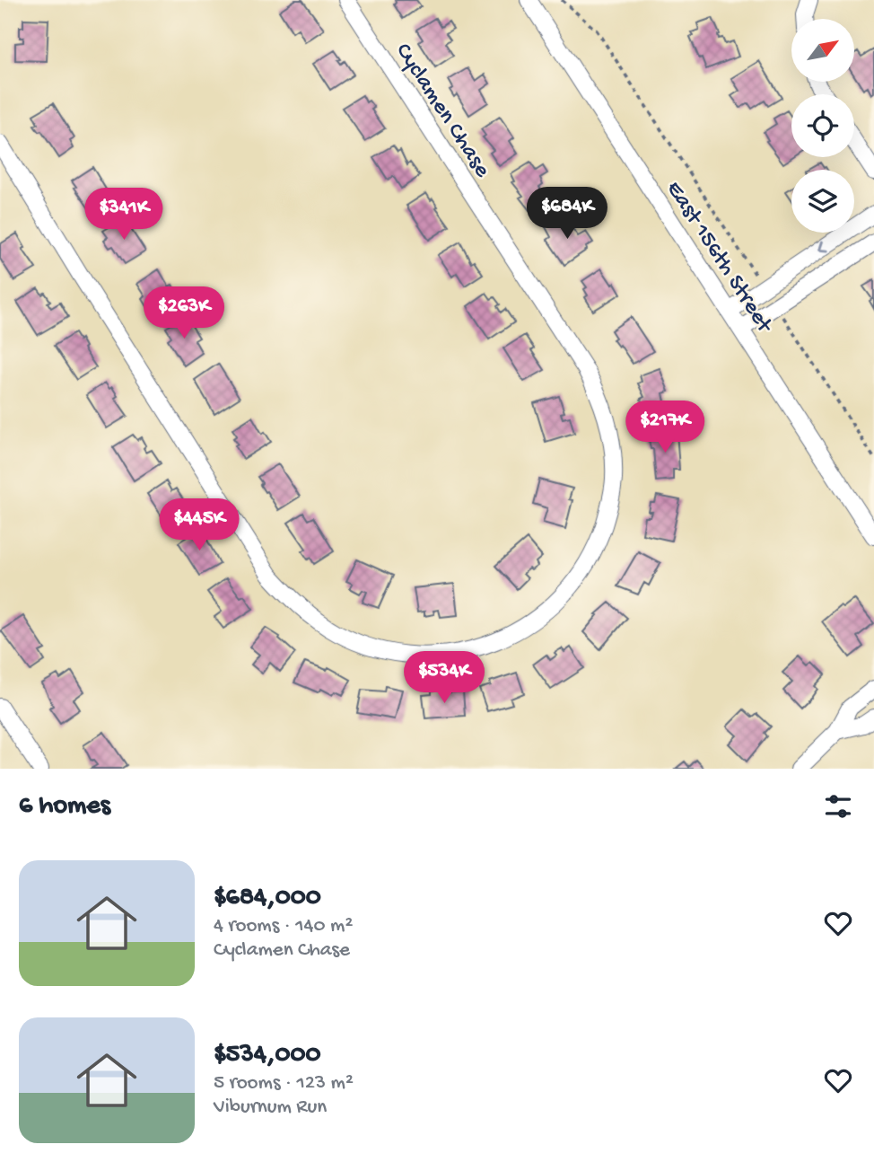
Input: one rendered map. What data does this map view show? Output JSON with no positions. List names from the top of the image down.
{
  "streets": {
    "street": ["Cyclamen Chase", "East 156th Street"]
  },
  "north": "top right",
  "page": {
    "price": [
      "$684K",
      "$341K",
      "$263K",
      "$217K",
      "$445K",
      "$534K"
    ],
    "heading": "6 homes",
    "list": [
      {
        "name": "$684,000",
        "note": "4 rooms · 140 m² · Cyclamen Chase"
      },
      {
        "name": "$534,000",
        "note": "5 rooms · 123 m² · Viburnum Run"
      }
    ]
  }
}
